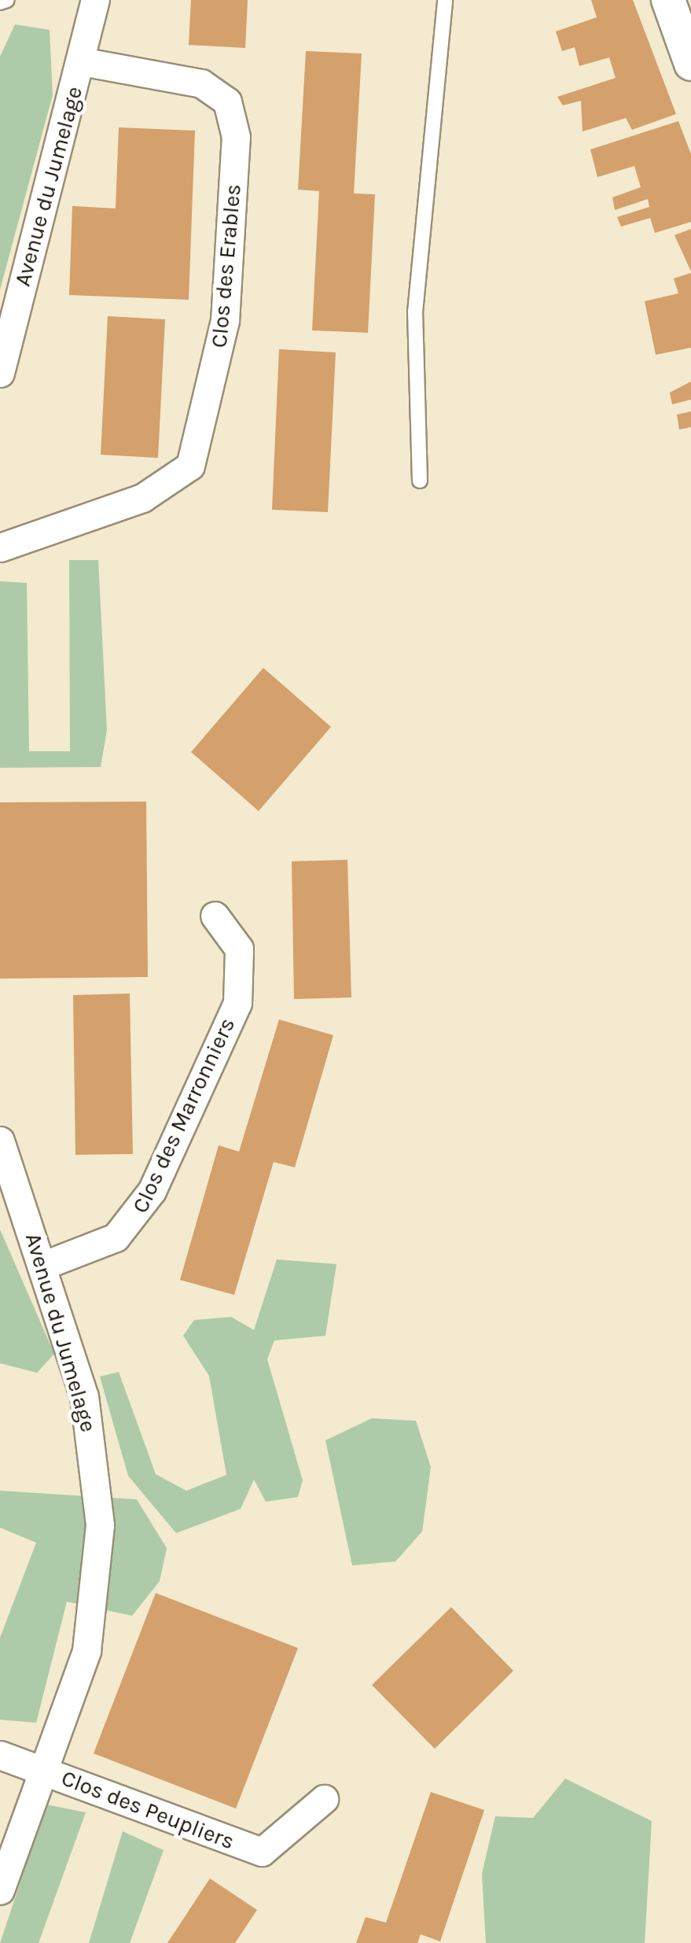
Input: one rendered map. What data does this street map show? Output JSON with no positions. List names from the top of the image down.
{
  "streets": {
    "street": [
      "Avenue du Jumelage",
      "Clos des Erables",
      "Clos des Marronniers",
      "Clos des Peupliers"
    ]
  },
  "crossings": [
    ["Avenue du Jumelage", "Clos des Erables"],
    ["Avenue du Jumelage", "Clos des Marronniers"],
    ["Avenue du Jumelage", "Clos des Peupliers"]
  ]
}
